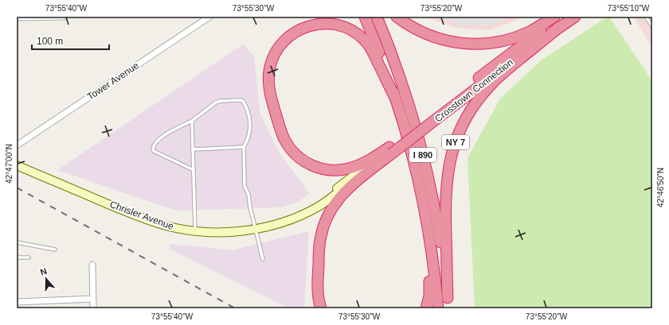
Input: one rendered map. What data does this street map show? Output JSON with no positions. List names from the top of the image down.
{
  "streets": {
    "highway": ["Crosstown Connection", "NY 7", "I 890"],
    "street": ["Tower Avenue", "Chrisler Avenue"]
  },
  "crossings": [
    ["Crosstown Connection", "NY 7"],
    ["Crosstown Connection", "Chrisler Avenue"],
    ["NY 7", "I 890"]
  ],
  "scale_bar": "100 m",
  "north": "top",
  "coordinates": [
    "73°55'40\"W",
    "73°55'30\"W",
    "73°55'20\"W",
    "73°55'10\"W",
    "42°47'00\"N",
    "42°46'50\"N"
  ]
}
